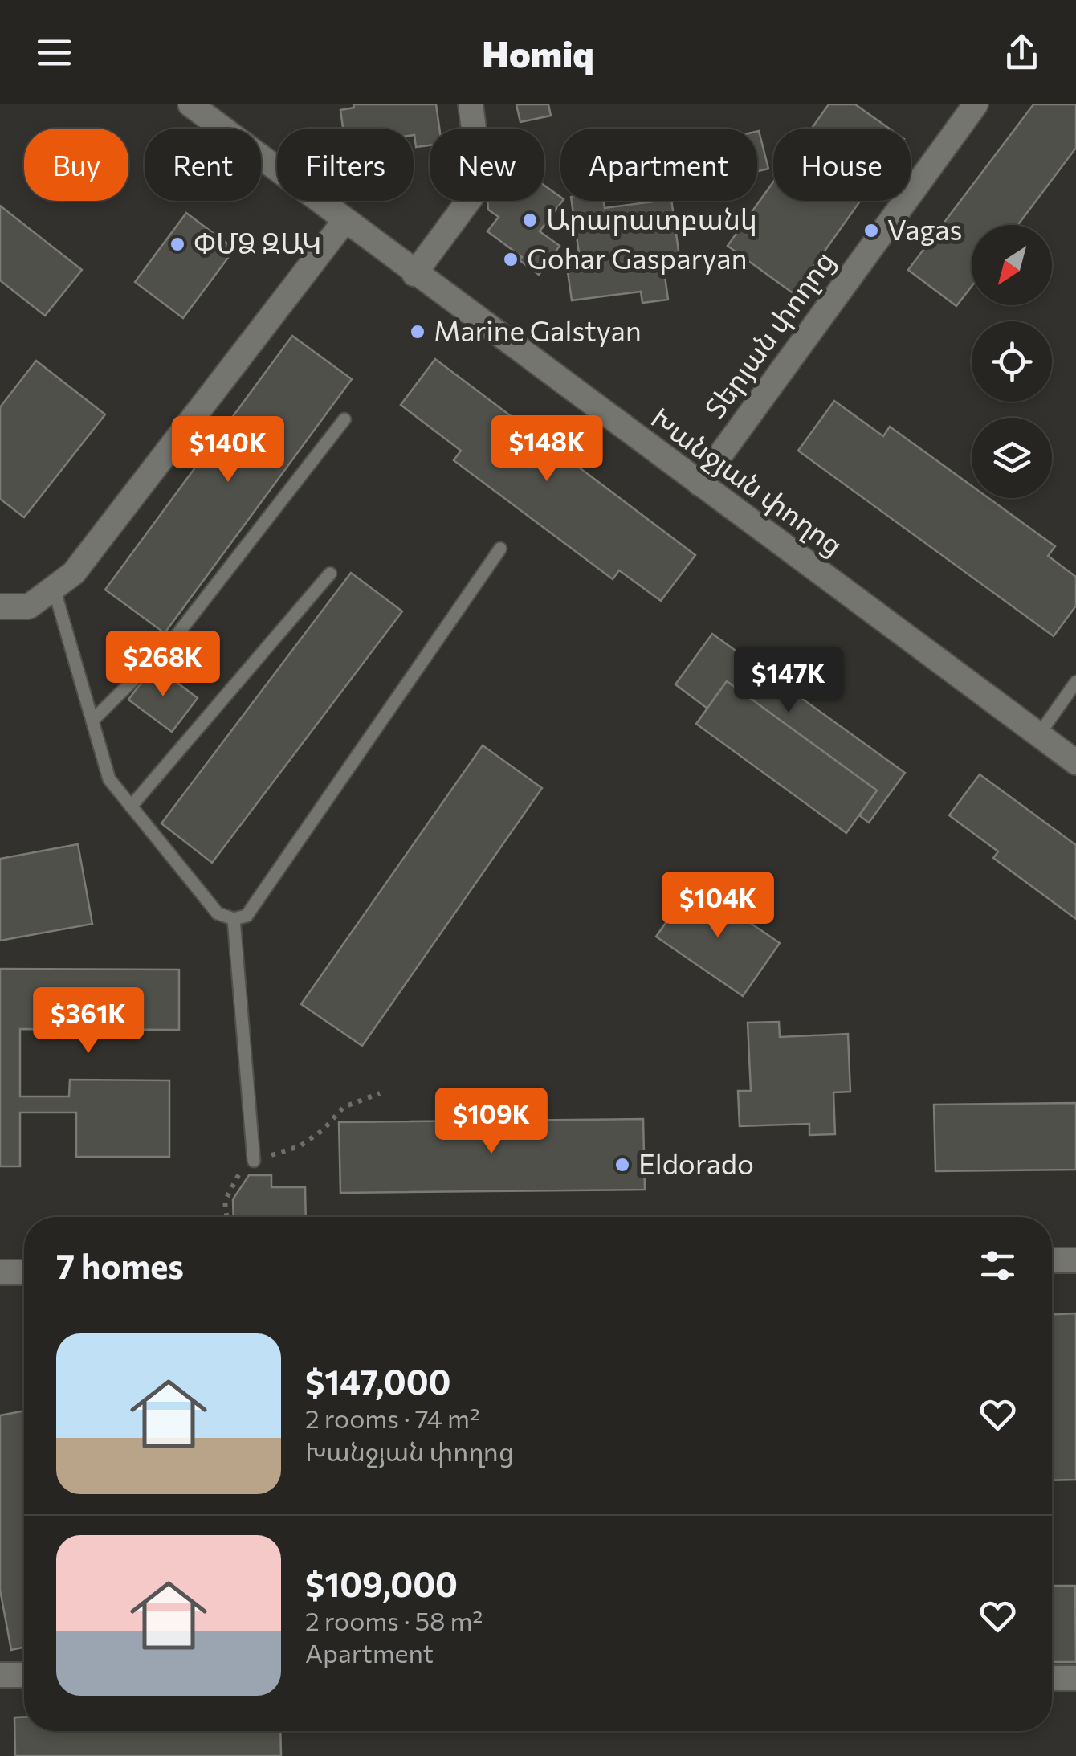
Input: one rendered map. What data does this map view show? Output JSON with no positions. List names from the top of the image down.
{
  "streets": {
    "street": ["Տերյան փողոց", "Խանջյան փողոց"]
  },
  "crossings": [
    ["Տերյան փողոց", "Խանջյան փողոց"]
  ],
  "places": [
    "Արարատբանկ",
    "Vagas",
    "ՓՄՁ ԶԱԿ",
    "Gohar Gasparyan",
    "Marine Galstyan",
    "Eldorado"
  ],
  "north": "bottom left",
  "page": {
    "header": "Homiq",
    "chip": [
      "Buy",
      "Rent",
      "Filters",
      "New",
      "Apartment",
      "House"
    ],
    "price": [
      "$148K",
      "$140K",
      "$268K",
      "$147K",
      "$104K",
      "$361K",
      "$109K"
    ],
    "heading": "7 homes",
    "list": [
      {
        "name": "$147,000",
        "note": "2 rooms · 74 m² · Խանջյան փողոց"
      },
      {
        "name": "$109,000",
        "note": "2 rooms · 58 m² · Apartment"
      }
    ]
  }
}
